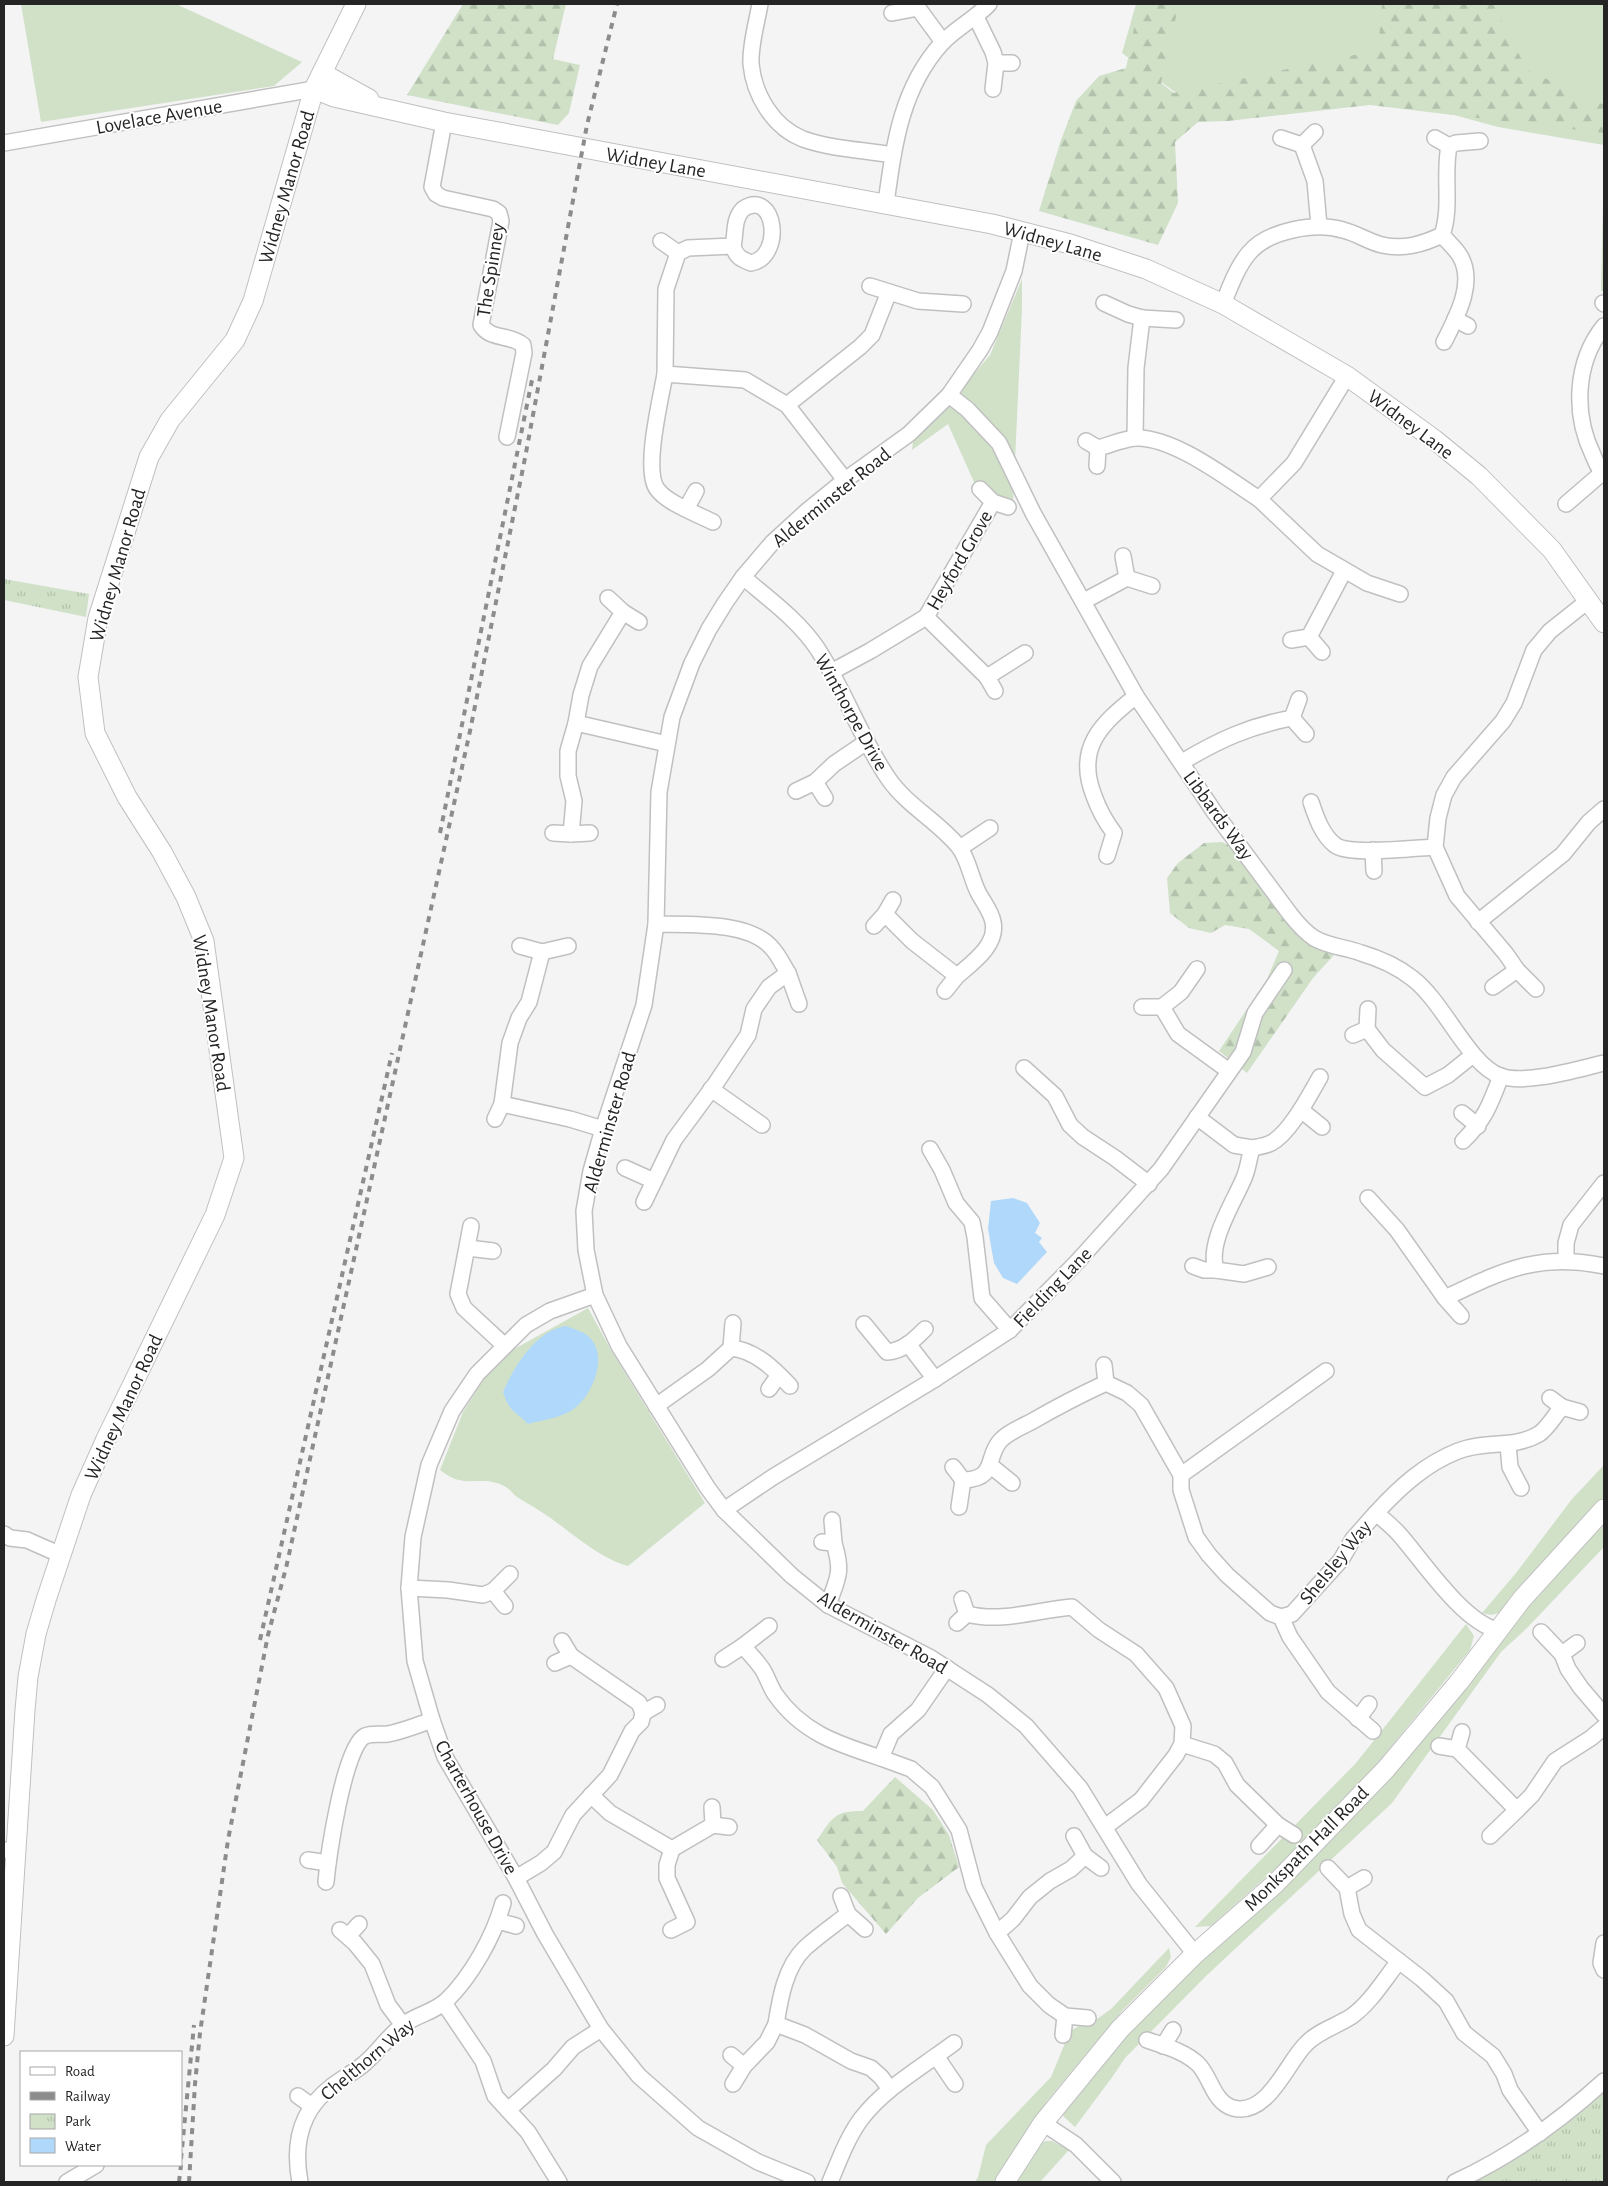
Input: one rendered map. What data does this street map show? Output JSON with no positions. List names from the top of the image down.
{
  "streets": {
    "street": [
      "Lovelace Avenue",
      "Widney Lane",
      "Widney Manor Road",
      "The Spinney",
      "Alderminster Road",
      "Heyford Grove",
      "Winthorpe Drive",
      "Libbards Way",
      "Fielding Lane",
      "Shelsley Way",
      "Charterhouse Drive",
      "Monkspath Hall Road",
      "Chelthorn Way"
    ]
  },
  "crossings": [
    ["Lovelace Avenue", "Widney Lane"],
    ["Lovelace Avenue", "Widney Manor Road"],
    ["Widney Lane", "Widney Manor Road"],
    ["Widney Lane", "The Spinney"],
    ["Widney Lane", "Alderminster Road"],
    ["Alderminster Road", "Winthorpe Drive"],
    ["Alderminster Road", "Libbards Way"],
    ["Alderminster Road", "Fielding Lane"],
    ["Alderminster Road", "Charterhouse Drive"],
    ["Alderminster Road", "Monkspath Hall Road"],
    ["Heyford Grove", "Winthorpe Drive"],
    ["Shelsley Way", "Monkspath Hall Road"]
  ],
  "legend": [
    "Road",
    "Railway",
    "Park",
    "Water"
  ]
}
